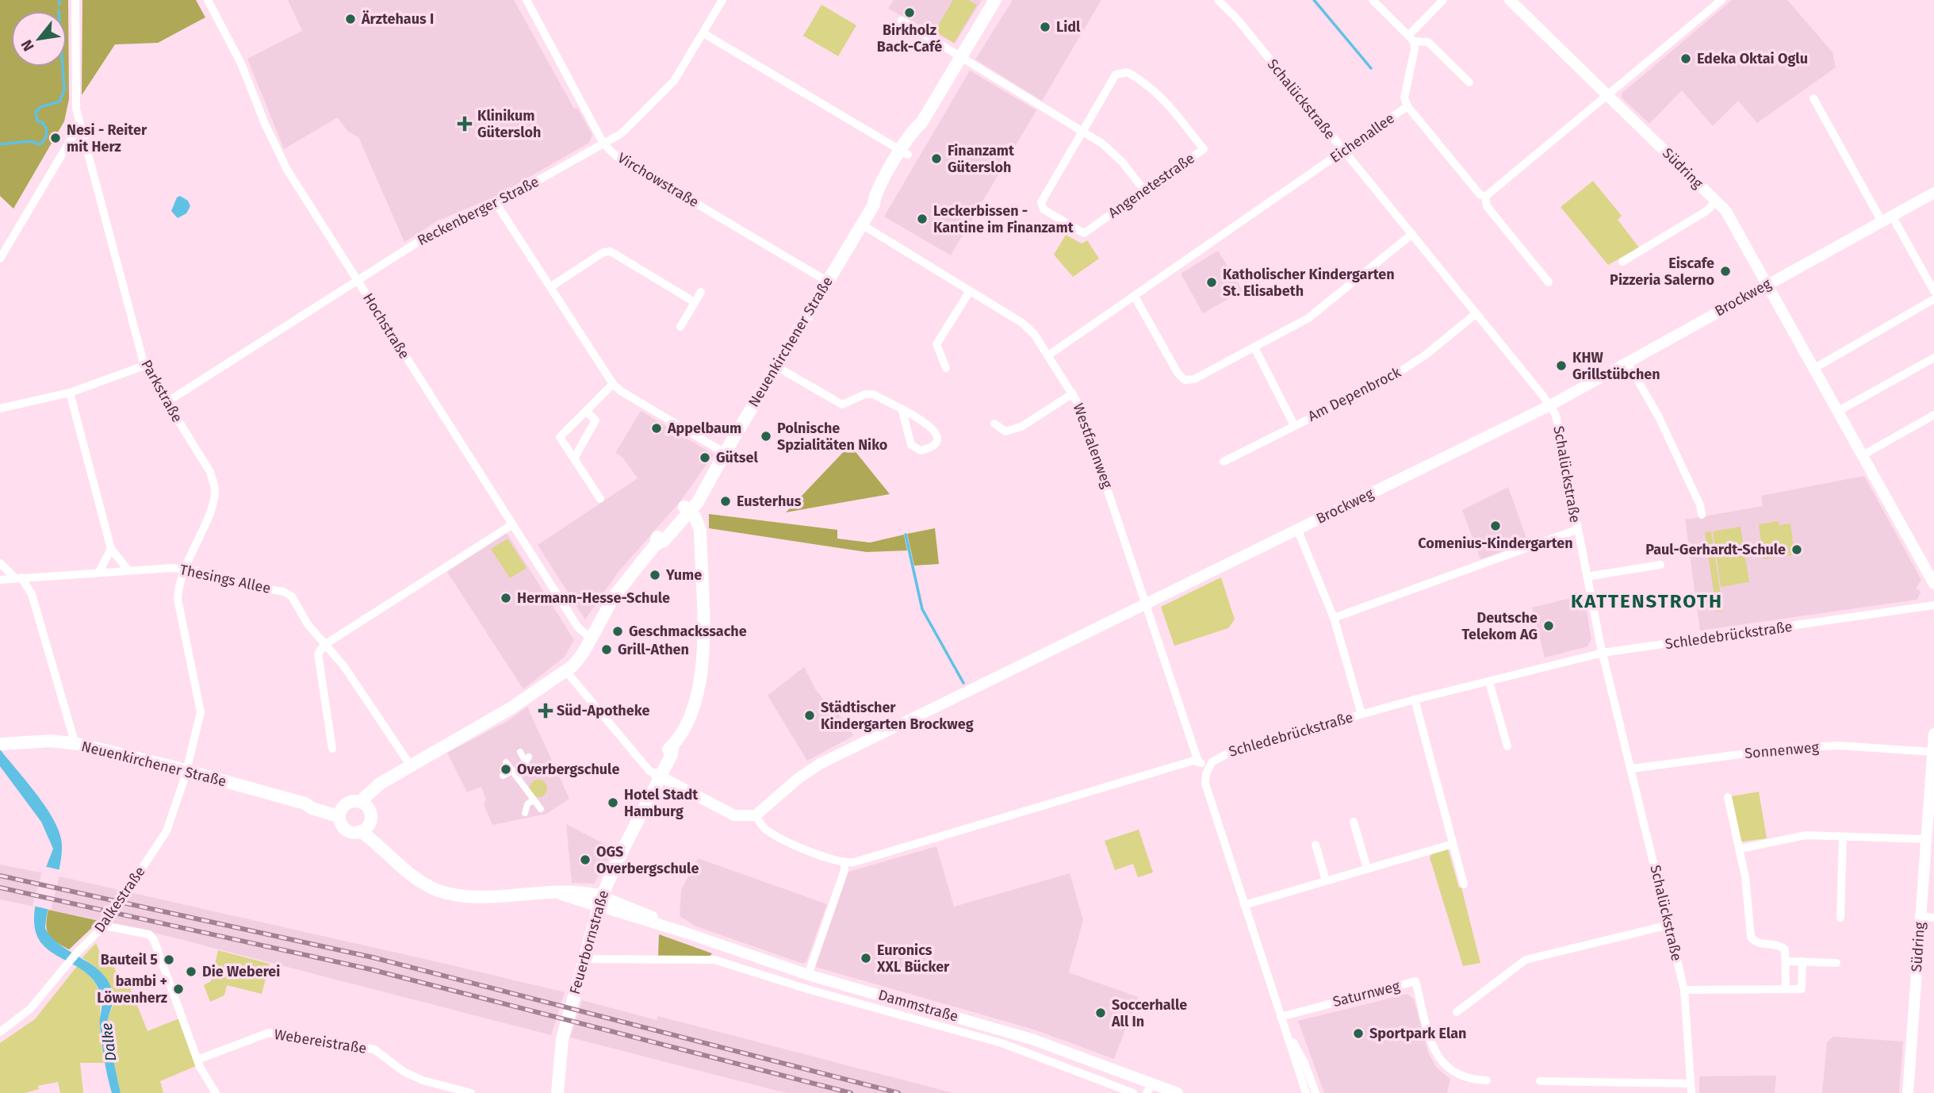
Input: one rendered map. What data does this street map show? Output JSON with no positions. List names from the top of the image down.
{
  "streets": {
    "main road": ["Neuenkirchener Straße", "Feuerbornstraße", "Dammstraße"],
    "street": [
      "Schalückstraße",
      "Eichenallee",
      "Südring",
      "Virchowstraße",
      "Angenetestraße",
      "Reckenberger Straße",
      "Brockweg",
      "Hochstraße",
      "Parkstraße",
      "Am Depenbrock",
      "Westfalenweg",
      "Thesings Allee",
      "Schledebrückstraße",
      "Sonnenweg",
      "Dalkestraße",
      "Saturnweg",
      "Webereistraße"
    ]
  },
  "crossings": [
    ["Schalückstraße", "Eichenallee"],
    ["Schalückstraße", "Brockweg"],
    ["Schalückstraße", "Am Depenbrock"],
    ["Schalückstraße", "Schledebrückstraße"],
    ["Schalückstraße", "Sonnenweg"],
    ["Eichenallee", "Westfalenweg"],
    ["Südring", "Brockweg"],
    ["Südring", "Sonnenweg"],
    ["Virchowstraße", "Reckenberger Straße"],
    ["Virchowstraße", "Neuenkirchener Straße"],
    ["Reckenberger Straße", "Hochstraße"],
    ["Reckenberger Straße", "Parkstraße"],
    ["Brockweg", "Westfalenweg"],
    ["Hochstraße", "Neuenkirchener Straße"],
    ["Neuenkirchener Straße", "Parkstraße"],
    ["Neuenkirchener Straße", "Westfalenweg"],
    ["Neuenkirchener Straße", "Thesings Allee"],
    ["Neuenkirchener Straße", "Dalkestraße"],
    ["Neuenkirchener Straße", "Feuerbornstraße"],
    ["Neuenkirchener Straße", "Dammstraße"],
    ["Parkstraße", "Thesings Allee"],
    ["Parkstraße", "Dalkestraße"],
    ["Feuerbornstraße", "Dammstraße"]
  ],
  "districts": ["KATTENSTROTH"],
  "water": ["Dalke"],
  "places": {
    "other": [
      "Birkholz Back-Café",
      "Ärztehaus I",
      "Lidl",
      "Edeka Oktai Oglu",
      "Nesi - Reiter mit Herz",
      "Finanzamt Gütersloh",
      "Leckerbissen - Kantine im Finanzamt",
      "Eiscafe Pizzeria Salerno",
      "Katholischer Kindergarten St. Elisabeth",
      "KHW Grillstübchen",
      "Appelbaum",
      "Polnische Spzialitäten Niko",
      "Gütsel",
      "Eusterhus",
      "Comenius-Kindergarten",
      "Paul-Gerhardt-Schule",
      "Yume",
      "Hermann-Hesse-Schule",
      "Deutsche Telekom AG",
      "Geschmackssache",
      "Grill-Athen",
      "Städtischer Kindergarten Brockweg",
      "Overbergschule",
      "Hotel Stadt Hamburg",
      "OGS Overbergschule",
      "Euronics XXL Bücker",
      "Bauteil 5",
      "Die Weberei",
      "bambi + Löwenherz",
      "Soccerhalle All In",
      "Sportpark Elan"
    ],
    "health": ["Klinikum Gütersloh", "Süd-Apotheke"]
  },
  "north": "bottom left"
}
